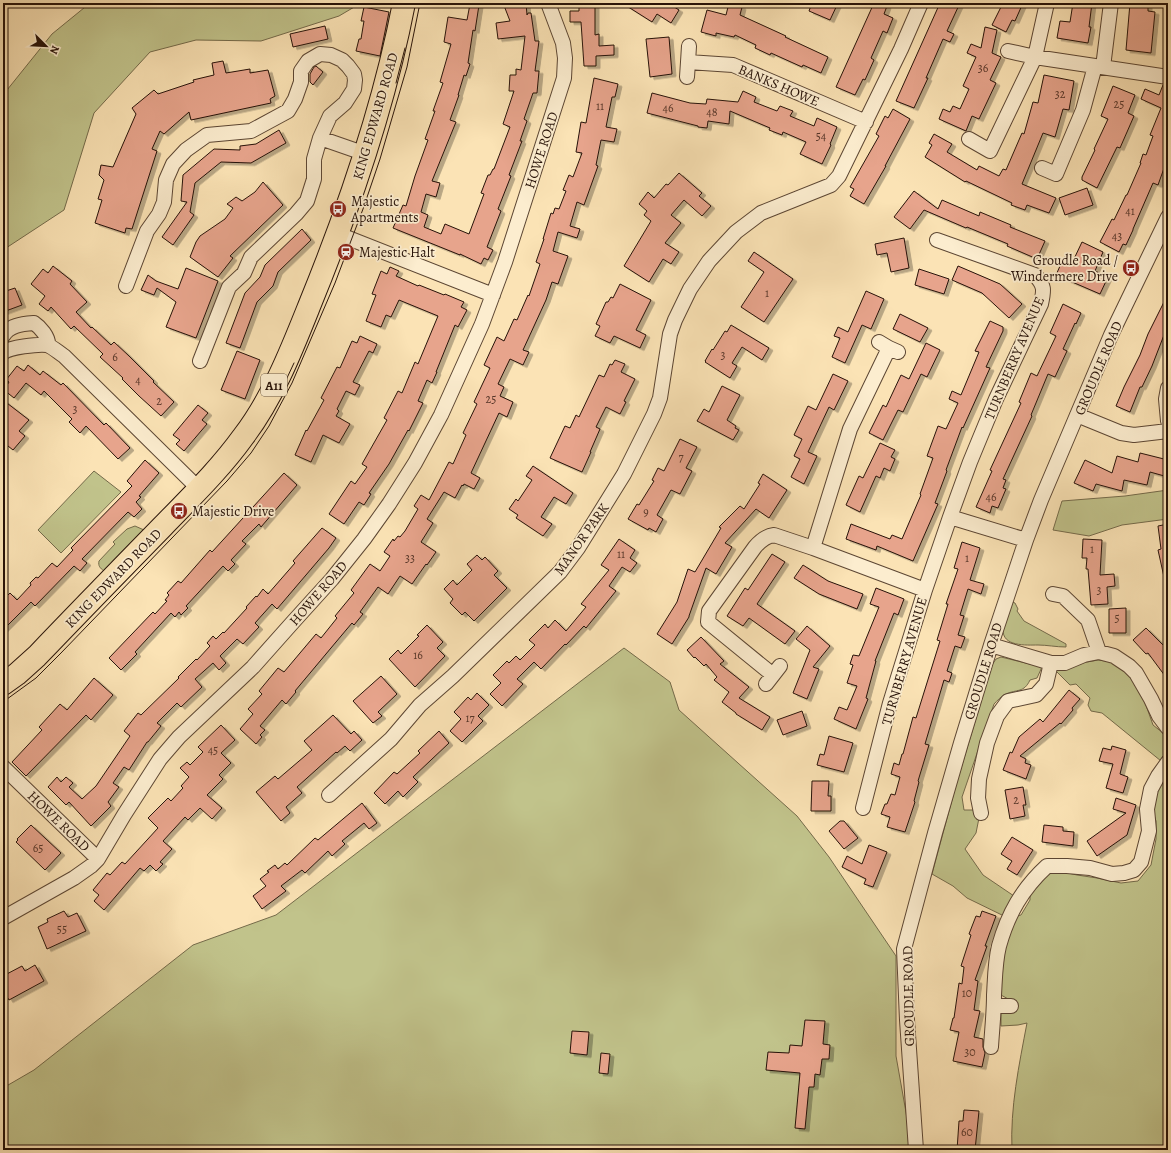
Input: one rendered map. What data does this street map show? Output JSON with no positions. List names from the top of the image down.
{
  "streets": {
    "main road": ["KING EDWARD ROAD", "A11"],
    "street": [
      "BANKS HOWE",
      "HOWE ROAD",
      "TURNBERRY AVENUE",
      "GROUDLE ROAD",
      "MANOR PARK"
    ]
  },
  "crossings": [
    ["BANKS HOWE", "MANOR PARK"]
  ],
  "places": {
    "bus stop": ["Majestic Apartments", "Groudle Road / Windermere Drive", "Majestic Drive"],
    "station": ["Majestic Halt"]
  },
  "house_numbers": [
    "36",
    "32",
    "25",
    "11",
    "46",
    "48",
    "54",
    "41",
    "43",
    "1",
    "3",
    "6",
    "4",
    "25",
    "2",
    "3",
    "7",
    "46",
    "9",
    "1",
    "11",
    "33",
    "1",
    "3",
    "5",
    "16",
    "17",
    "45",
    "2",
    "65",
    "55",
    "10",
    "30",
    "60"
  ],
  "north": "bottom right"
}
